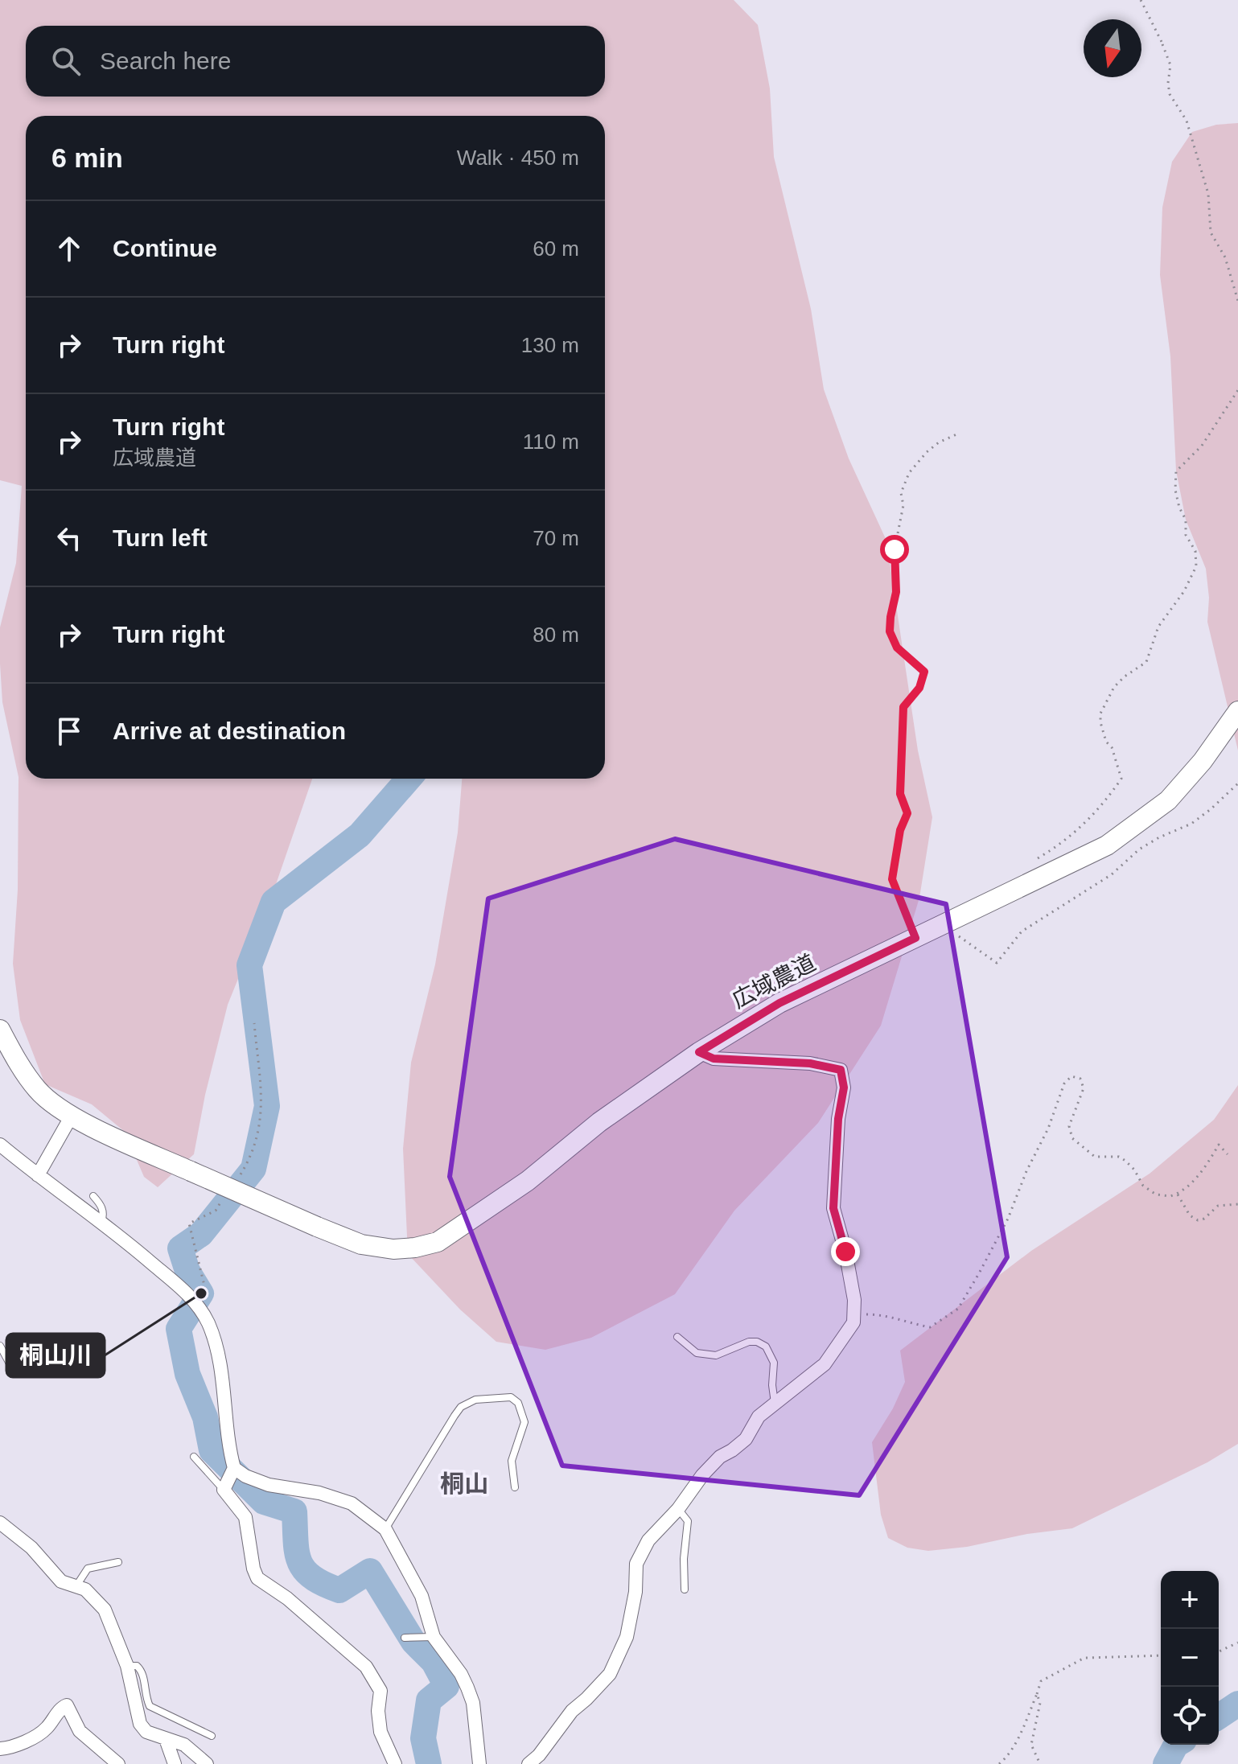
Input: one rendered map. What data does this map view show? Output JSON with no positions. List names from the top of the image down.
{
  "streets": {
    "street": ["広域農道"]
  },
  "districts": ["桐山"],
  "places": ["桐山川"],
  "north": "bottom",
  "page": {
    "search": "Search here",
    "heading": ["6 min", "Walk · 450 m"],
    "list": [
      ["Continue", "60 m"],
      ["Turn right", "130 m"],
      ["Turn right", "広域農道", "110 m"],
      ["Turn left", "70 m"],
      ["Turn right", "80 m"],
      "Arrive at destination"
    ],
    "map_buttons": ["+", "−"]
  }
}
